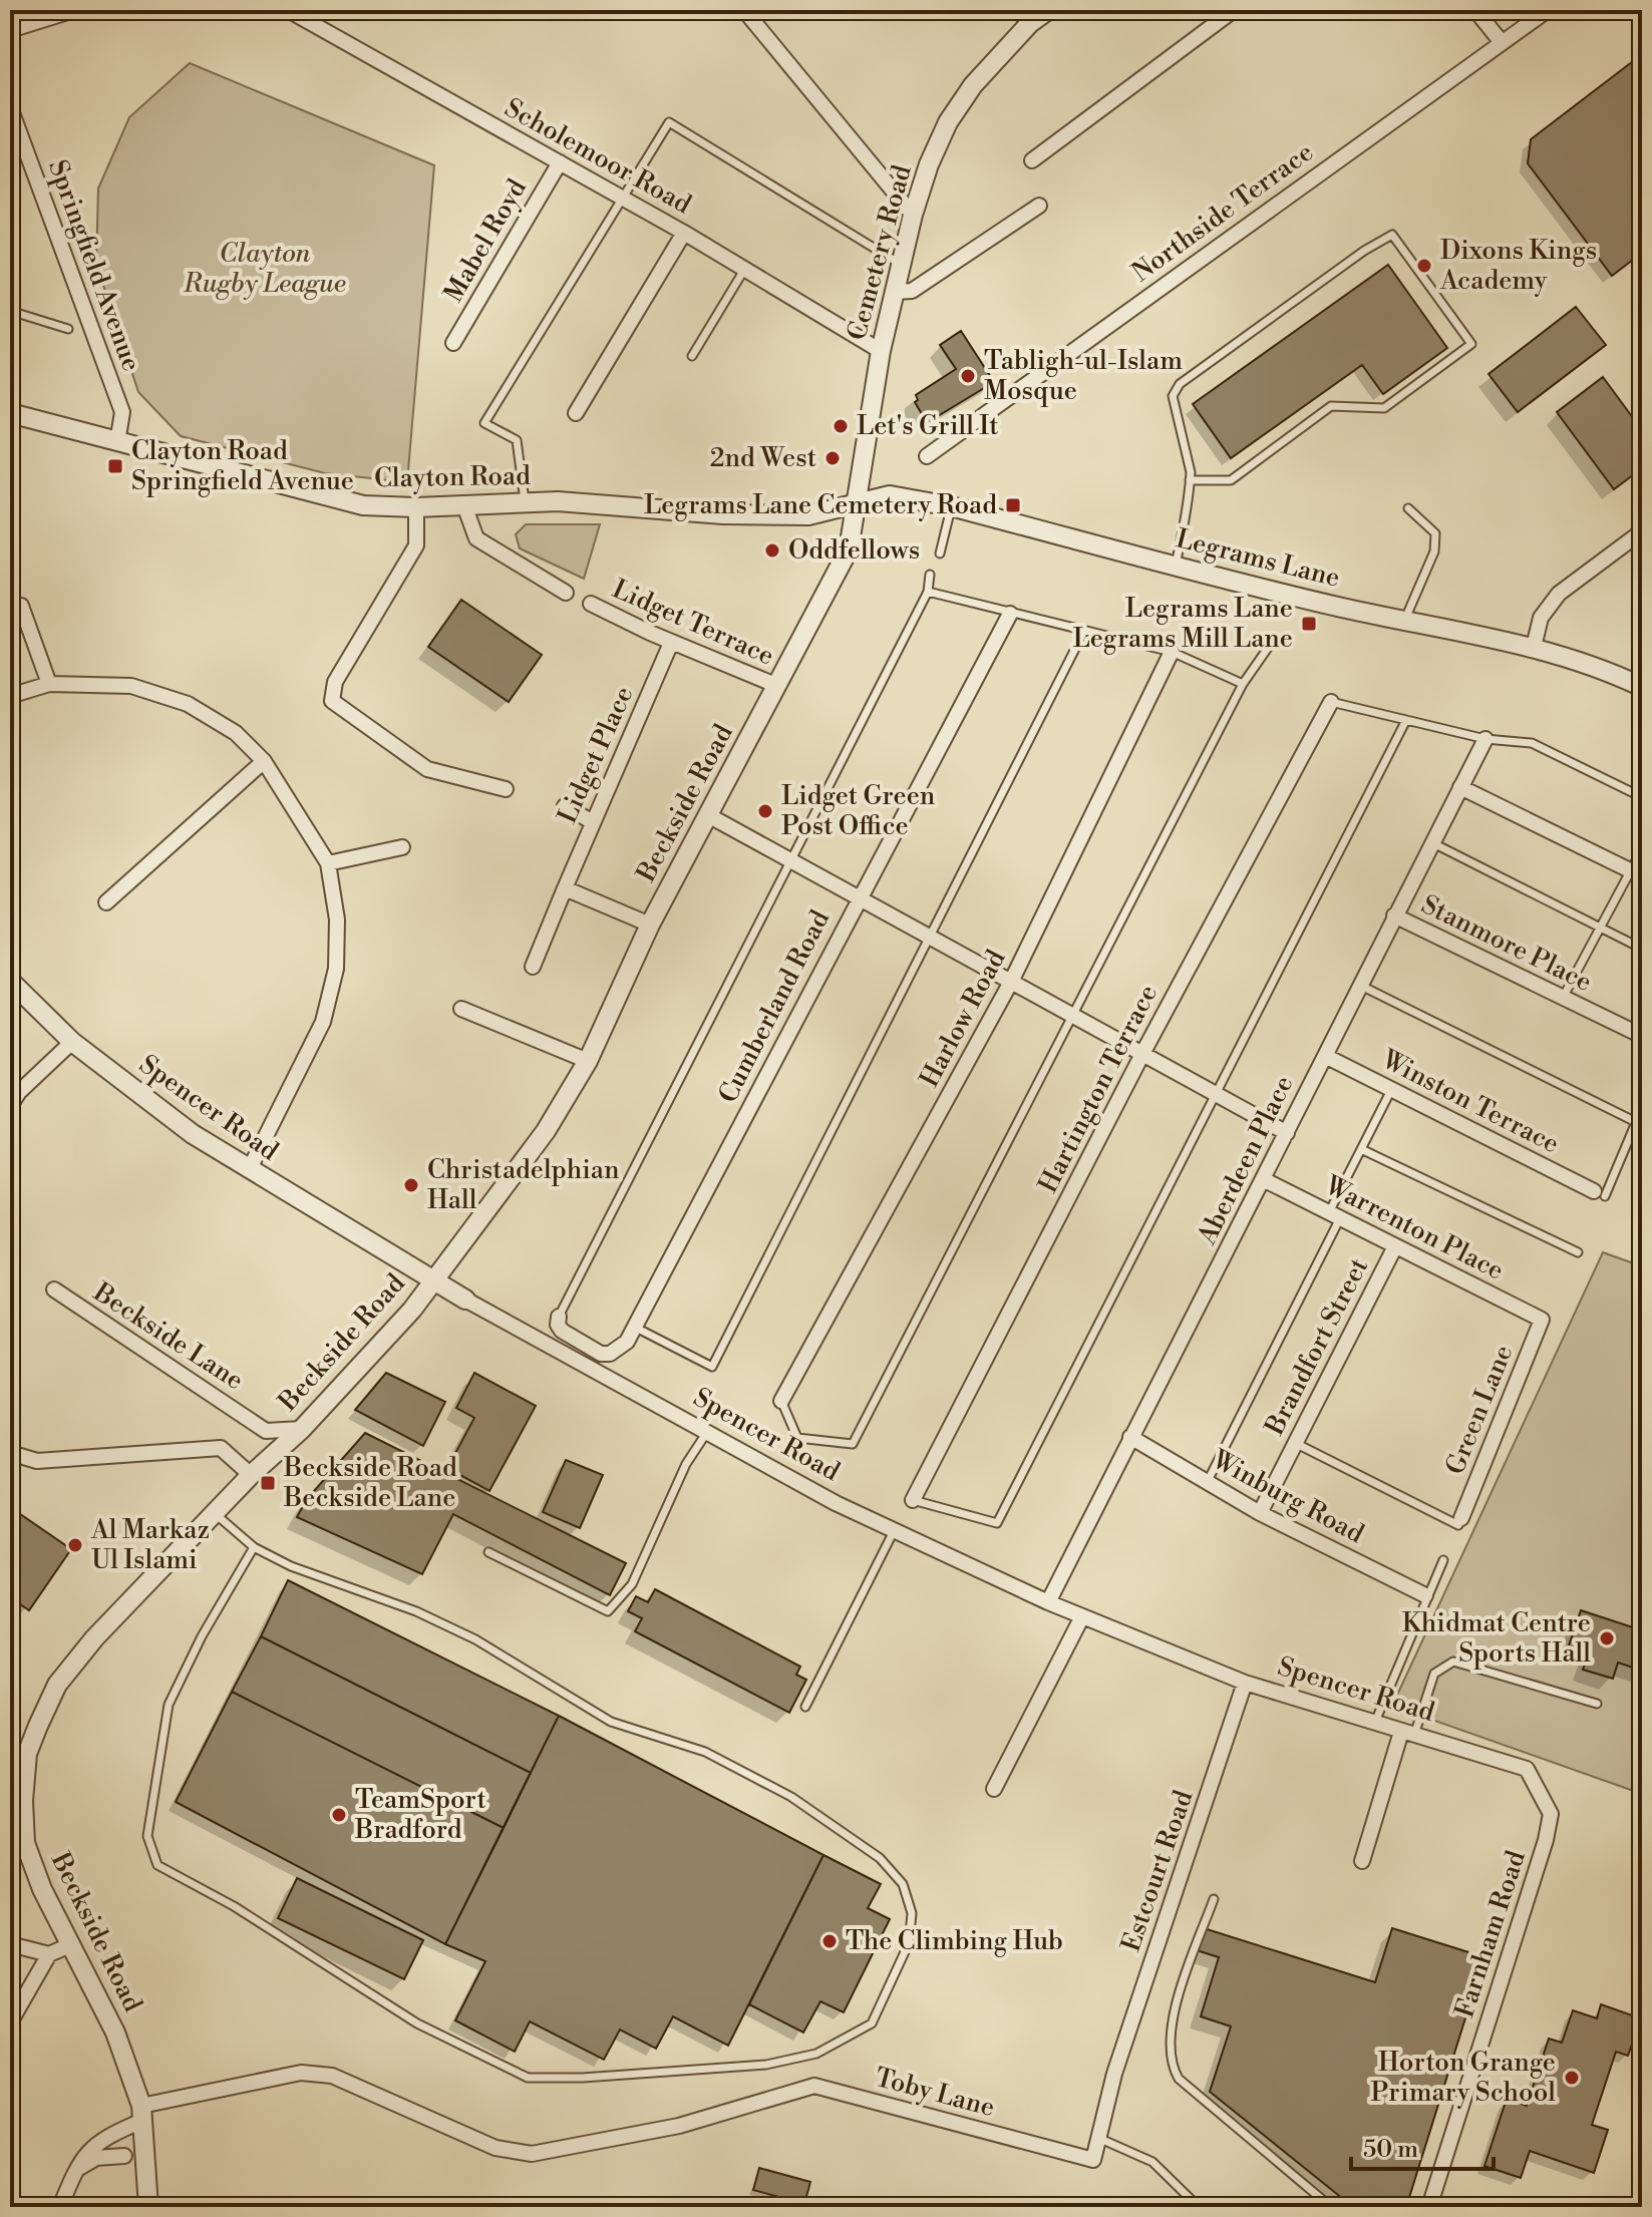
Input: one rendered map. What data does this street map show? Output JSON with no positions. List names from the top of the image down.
{
  "streets": {
    "street": [
      "Scholemoor Road",
      "Northside Terrace",
      "Mabel Royd",
      "Cemetery Road",
      "Springfield Avenue",
      "Clayton Road",
      "Legrams Lane",
      "Lidget Terrace",
      "Lidget Place",
      "Beckside Road",
      "Stanmore Place",
      "Cumberland Road",
      "Harlow Road",
      "Hartington Terrace",
      "Winston Terrace",
      "Spencer Road",
      "Aberdeen Place",
      "Warrenton Place",
      "Beckside Lane",
      "Brandfort Street",
      "Green Lane",
      "Winburg Road",
      "Estcourt Road",
      "Farnham Road",
      "Toby Lane"
    ]
  },
  "crossings": [
    ["Scholemoor Road", "Mabel Royd"],
    ["Scholemoor Road", "Cemetery Road"],
    ["Cemetery Road", "Clayton Road"],
    ["Cemetery Road", "Legrams Lane"],
    ["Cemetery Road", "Beckside Road"],
    ["Springfield Avenue", "Clayton Road"],
    ["Clayton Road", "Legrams Lane"],
    ["Clayton Road", "Beckside Road"],
    ["Legrams Lane", "Beckside Road"],
    ["Lidget Terrace", "Lidget Place"],
    ["Lidget Terrace", "Beckside Road"],
    ["Beckside Road", "Spencer Road"],
    ["Beckside Road", "Beckside Lane"],
    ["Beckside Road", "Toby Lane"],
    ["Stanmore Place", "Aberdeen Place"],
    ["Winston Terrace", "Aberdeen Place"],
    ["Spencer Road", "Aberdeen Place"],
    ["Spencer Road", "Estcourt Road"],
    ["Spencer Road", "Farnham Road"],
    ["Aberdeen Place", "Warrenton Place"],
    ["Aberdeen Place", "Winburg Road"],
    ["Warrenton Place", "Brandfort Street"],
    ["Warrenton Place", "Green Lane"],
    ["Brandfort Street", "Winburg Road"],
    ["Estcourt Road", "Toby Lane"]
  ],
  "parks": ["Clayton Rugby League"],
  "places": {
    "other": [
      "Dixons Kings Academy",
      "Tabligh-ul-Islam Mosque",
      "Let's Grill It",
      "2nd West",
      "Oddfellows",
      "Lidget Green Post Office",
      "Christadelphian Hall",
      "Al Markaz Ul Islami",
      "Khidmat Centre Sports Hall",
      "TeamSport Bradford",
      "The Climbing Hub",
      "Horton Grange Primary School"
    ],
    "transit": [
      "Clayton Road Springfield Avenue",
      "Legrams Lane Cemetery Road",
      "Legrams Lane Legrams Mill Lane",
      "Beckside Road Beckside Lane"
    ]
  },
  "scale_bar": "50 m"
}
